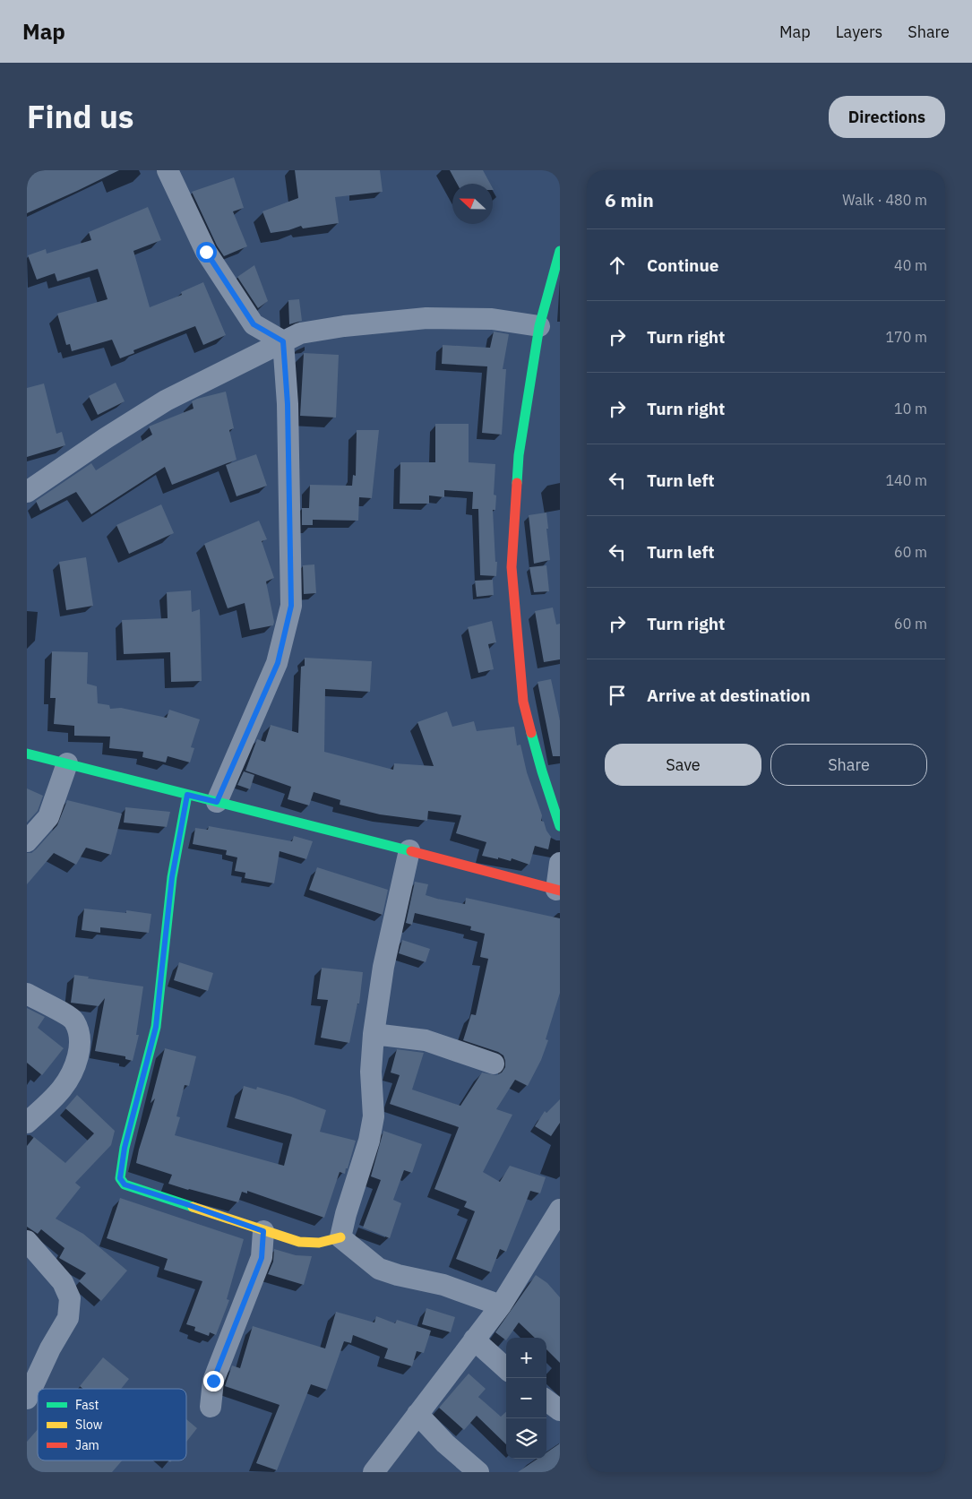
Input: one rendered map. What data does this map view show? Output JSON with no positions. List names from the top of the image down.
{
  "legend": ["Fast", "Slow", "Jam"],
  "north": "left",
  "page": {
    "header": "Map",
    "nav": ["Map", "Layers", "Share"],
    "title": "Find us",
    "buttons": [
      "Directions",
      ["Save", "Share"]
    ],
    "heading": ["6 min", "Walk · 480 m"],
    "list": [
      ["Continue", "40 m"],
      ["Turn right", "170 m"],
      ["Turn right", "10 m"],
      ["Turn left", "140 m"],
      ["Turn left", "60 m"],
      ["Turn right", "60 m"],
      "Arrive at destination"
    ],
    "map_buttons": ["+", "−"]
  }
}
